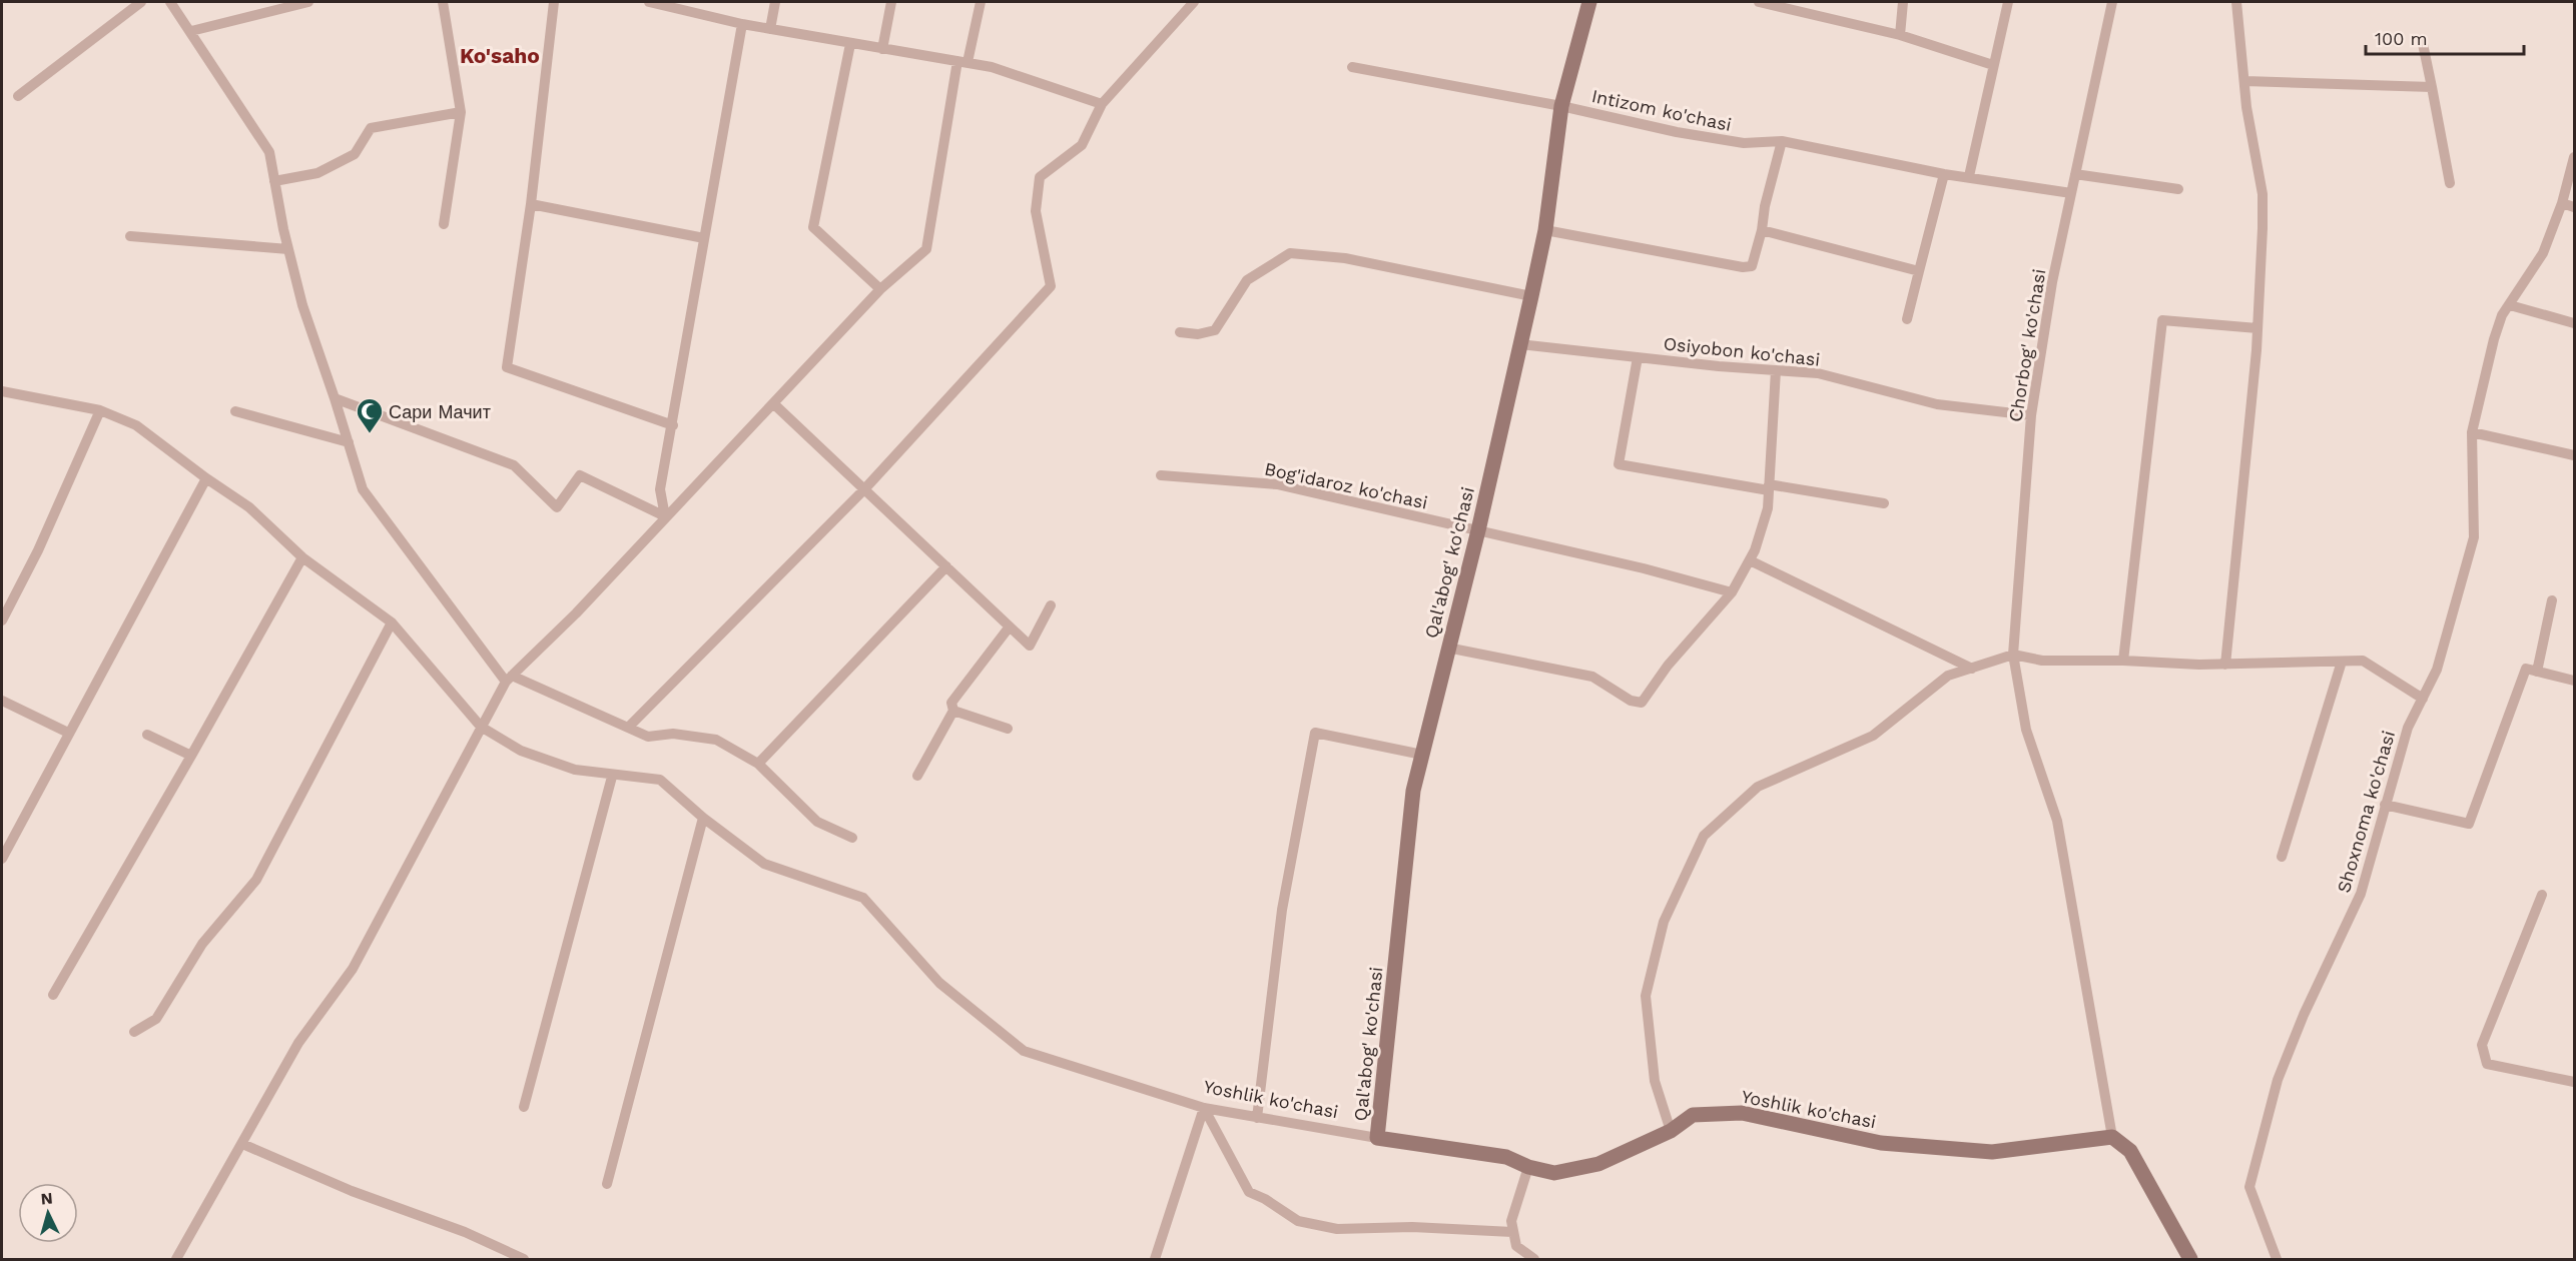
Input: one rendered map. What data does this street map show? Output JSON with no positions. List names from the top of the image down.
{
  "streets": {
    "street": [
      "Intizom ko'chasi",
      "Сhorbog' ko'chasi",
      "Osiyobon ko'chasi",
      "Bog'idaroz ko'chasi",
      "Qal'abog' ko'chasi",
      "Shoxnoma ko'chasi",
      "Yoshlik ko'chasi"
    ]
  },
  "crossings": [
    ["Intizom ko'chasi", "Сhorbog' ko'chasi"],
    ["Intizom ko'chasi", "Qal'abog' ko'chasi"],
    ["Сhorbog' ko'chasi", "Osiyobon ko'chasi"],
    ["Сhorbog' ko'chasi", "Yoshlik ko'chasi"],
    ["Osiyobon ko'chasi", "Qal'abog' ko'chasi"],
    ["Bog'idaroz ko'chasi", "Qal'abog' ko'chasi"],
    ["Qal'abog' ko'chasi", "Yoshlik ko'chasi"]
  ],
  "districts": ["Ko'saho"],
  "places": {
    "mosque": ["Сари Мачит"]
  },
  "scale_bar": "100 m",
  "north": "top"
}
